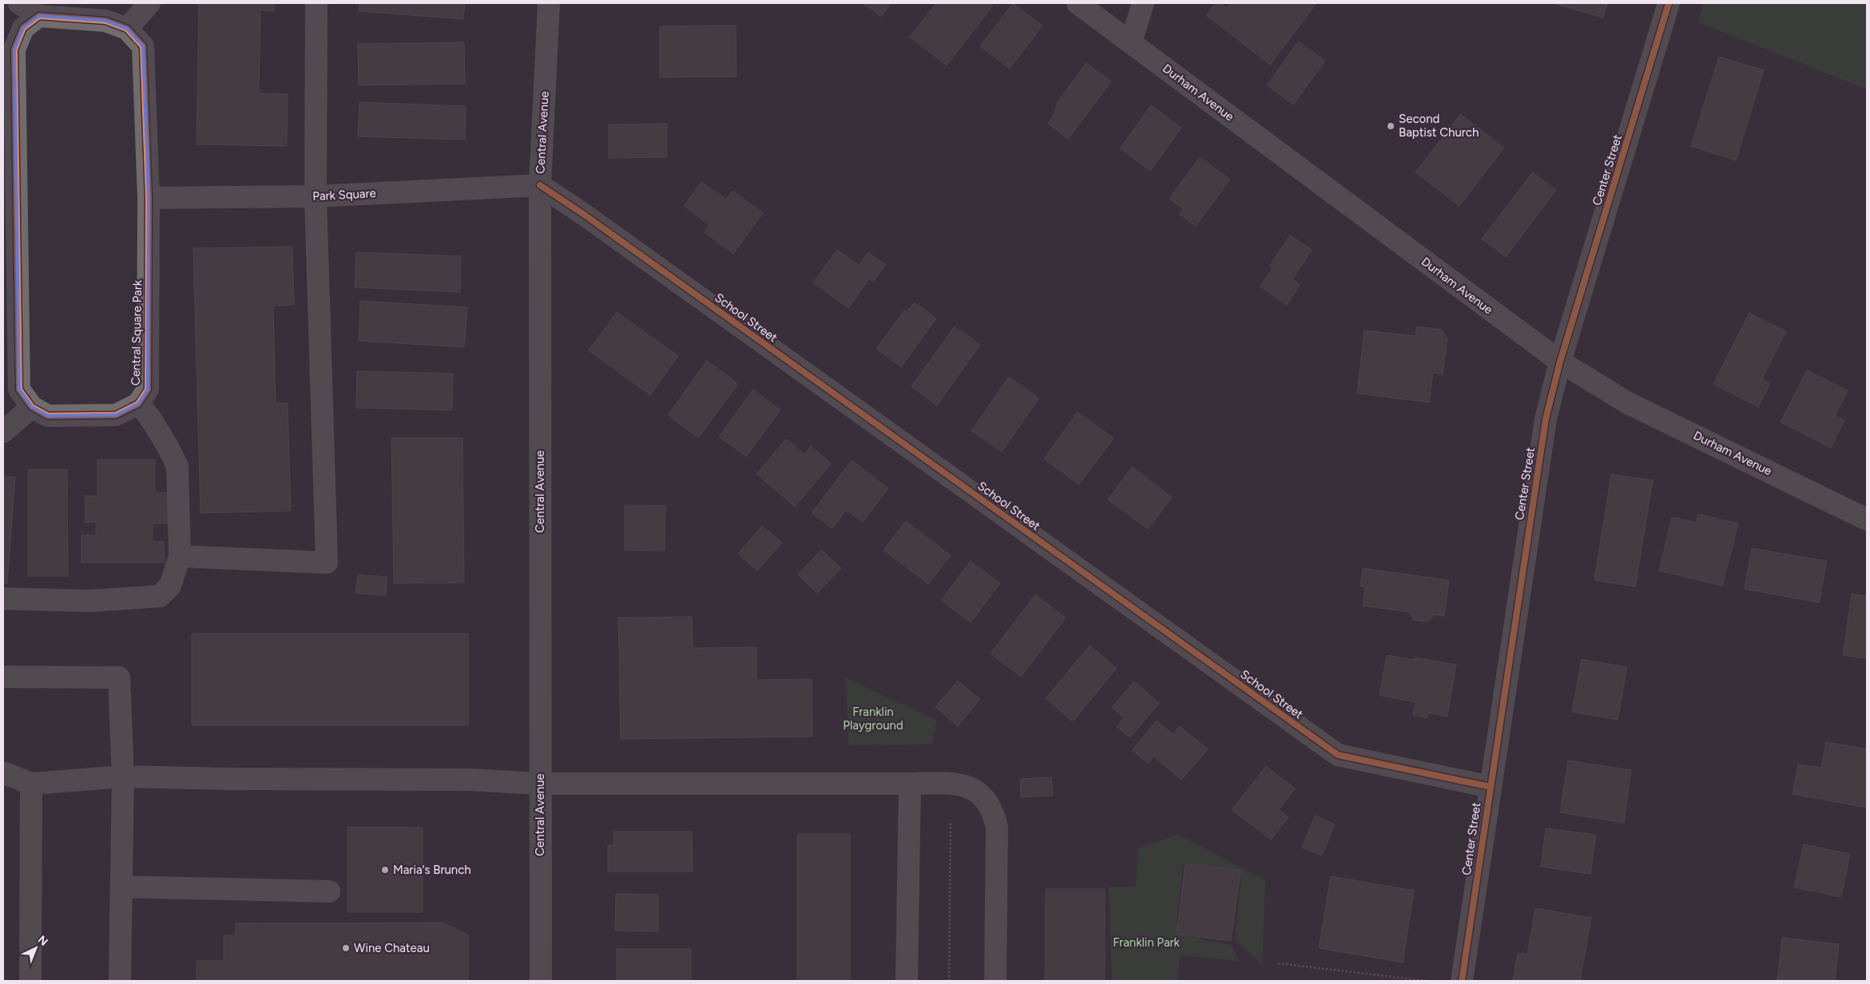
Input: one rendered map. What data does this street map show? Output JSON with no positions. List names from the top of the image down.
{
  "streets": {
    "street": [
      "Durham Avenue",
      "Central Avenue",
      "Center Street",
      "Park Square",
      "School Street",
      "Central Square Park"
    ]
  },
  "crossings": [
    ["Durham Avenue", "Center Street"],
    ["Central Avenue", "Park Square"],
    ["Central Avenue", "School Street"],
    ["Center Street", "School Street"],
    ["Park Square", "School Street"],
    ["Park Square", "Central Square Park"]
  ],
  "parks": ["Franklin Playground", "Franklin Park"],
  "places": ["Second Baptist Church", "Maria's Brunch", "Wine Chateau"],
  "north": "top right"
}
